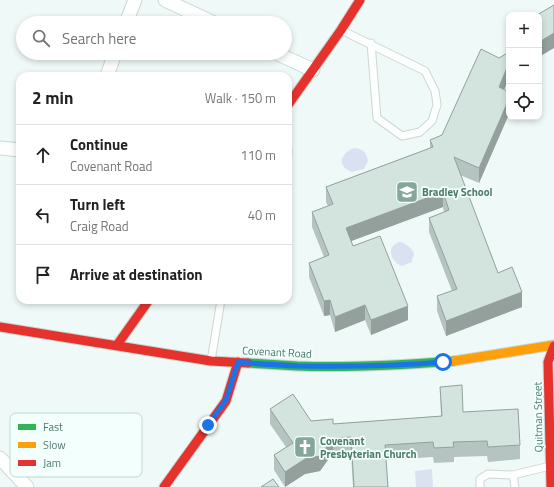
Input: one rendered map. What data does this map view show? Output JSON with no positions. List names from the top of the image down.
{
  "streets": {
    "street": ["Covenant Road", "Quitman Street"]
  },
  "crossings": [
    ["Covenant Road", "Quitman Street"]
  ],
  "places": {
    "school or university": ["Bradley School"],
    "church": ["Covenant Presbyterian Church"]
  },
  "legend": ["Fast", "Slow", "Jam"],
  "page": {
    "map_buttons": ["+", "−"],
    "search": "Search here",
    "heading": ["2 min", "Walk · 150 m"],
    "list": [
      ["Continue", "Covenant Road", "110 m"],
      ["Turn left", "Craig Road", "40 m"],
      "Arrive at destination"
    ]
  }
}
